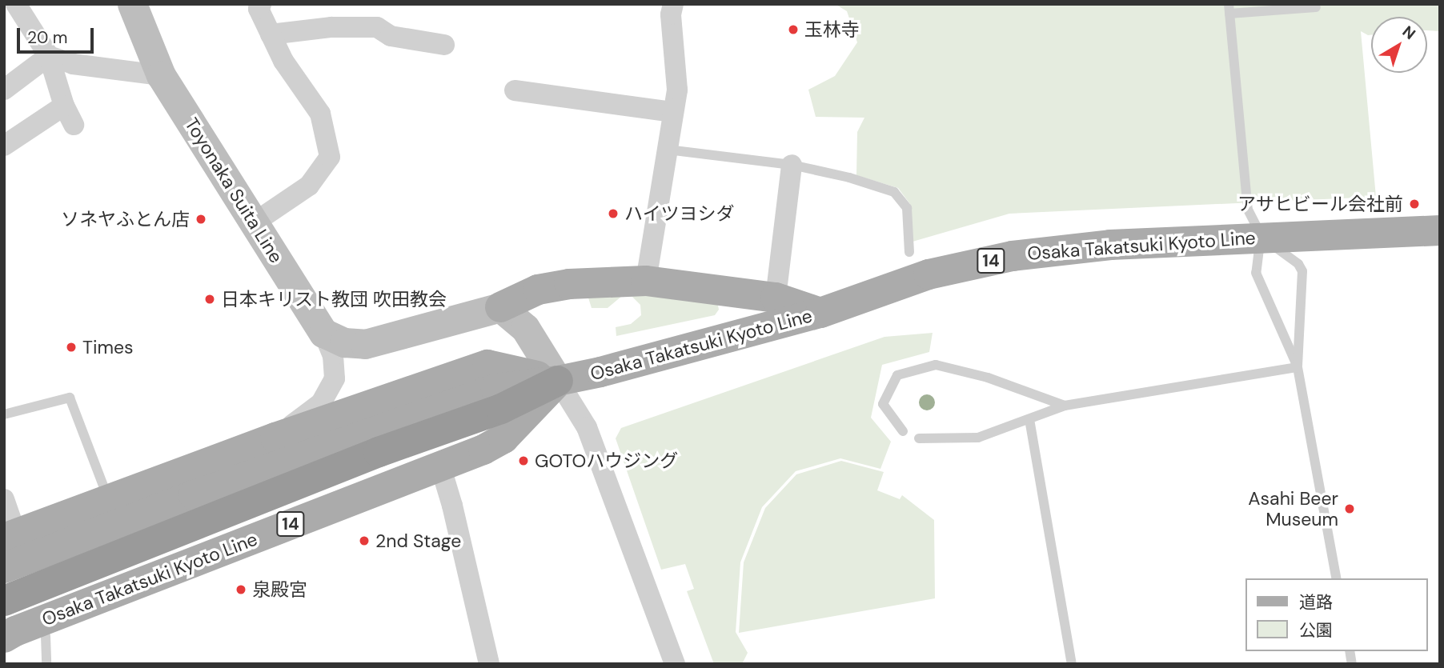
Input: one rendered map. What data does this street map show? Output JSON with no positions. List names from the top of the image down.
{
  "streets": {
    "main road": ["Toyonaka Suita Line", "Osaka Takatsuki Kyoto Line", "14"]
  },
  "places": [
    "玉林寺",
    "アサヒビール会社前",
    "ハイツヨシダ",
    "ソネヤふとん店",
    "日本キリスト教団 吹田教会",
    "Times",
    "GOTOハウジング",
    "Asahi Beer Museum",
    "2nd Stage",
    "泉殿宮"
  ],
  "legend": ["道路", "公園"],
  "scale_bar": "20 m",
  "north": "top right"
}
